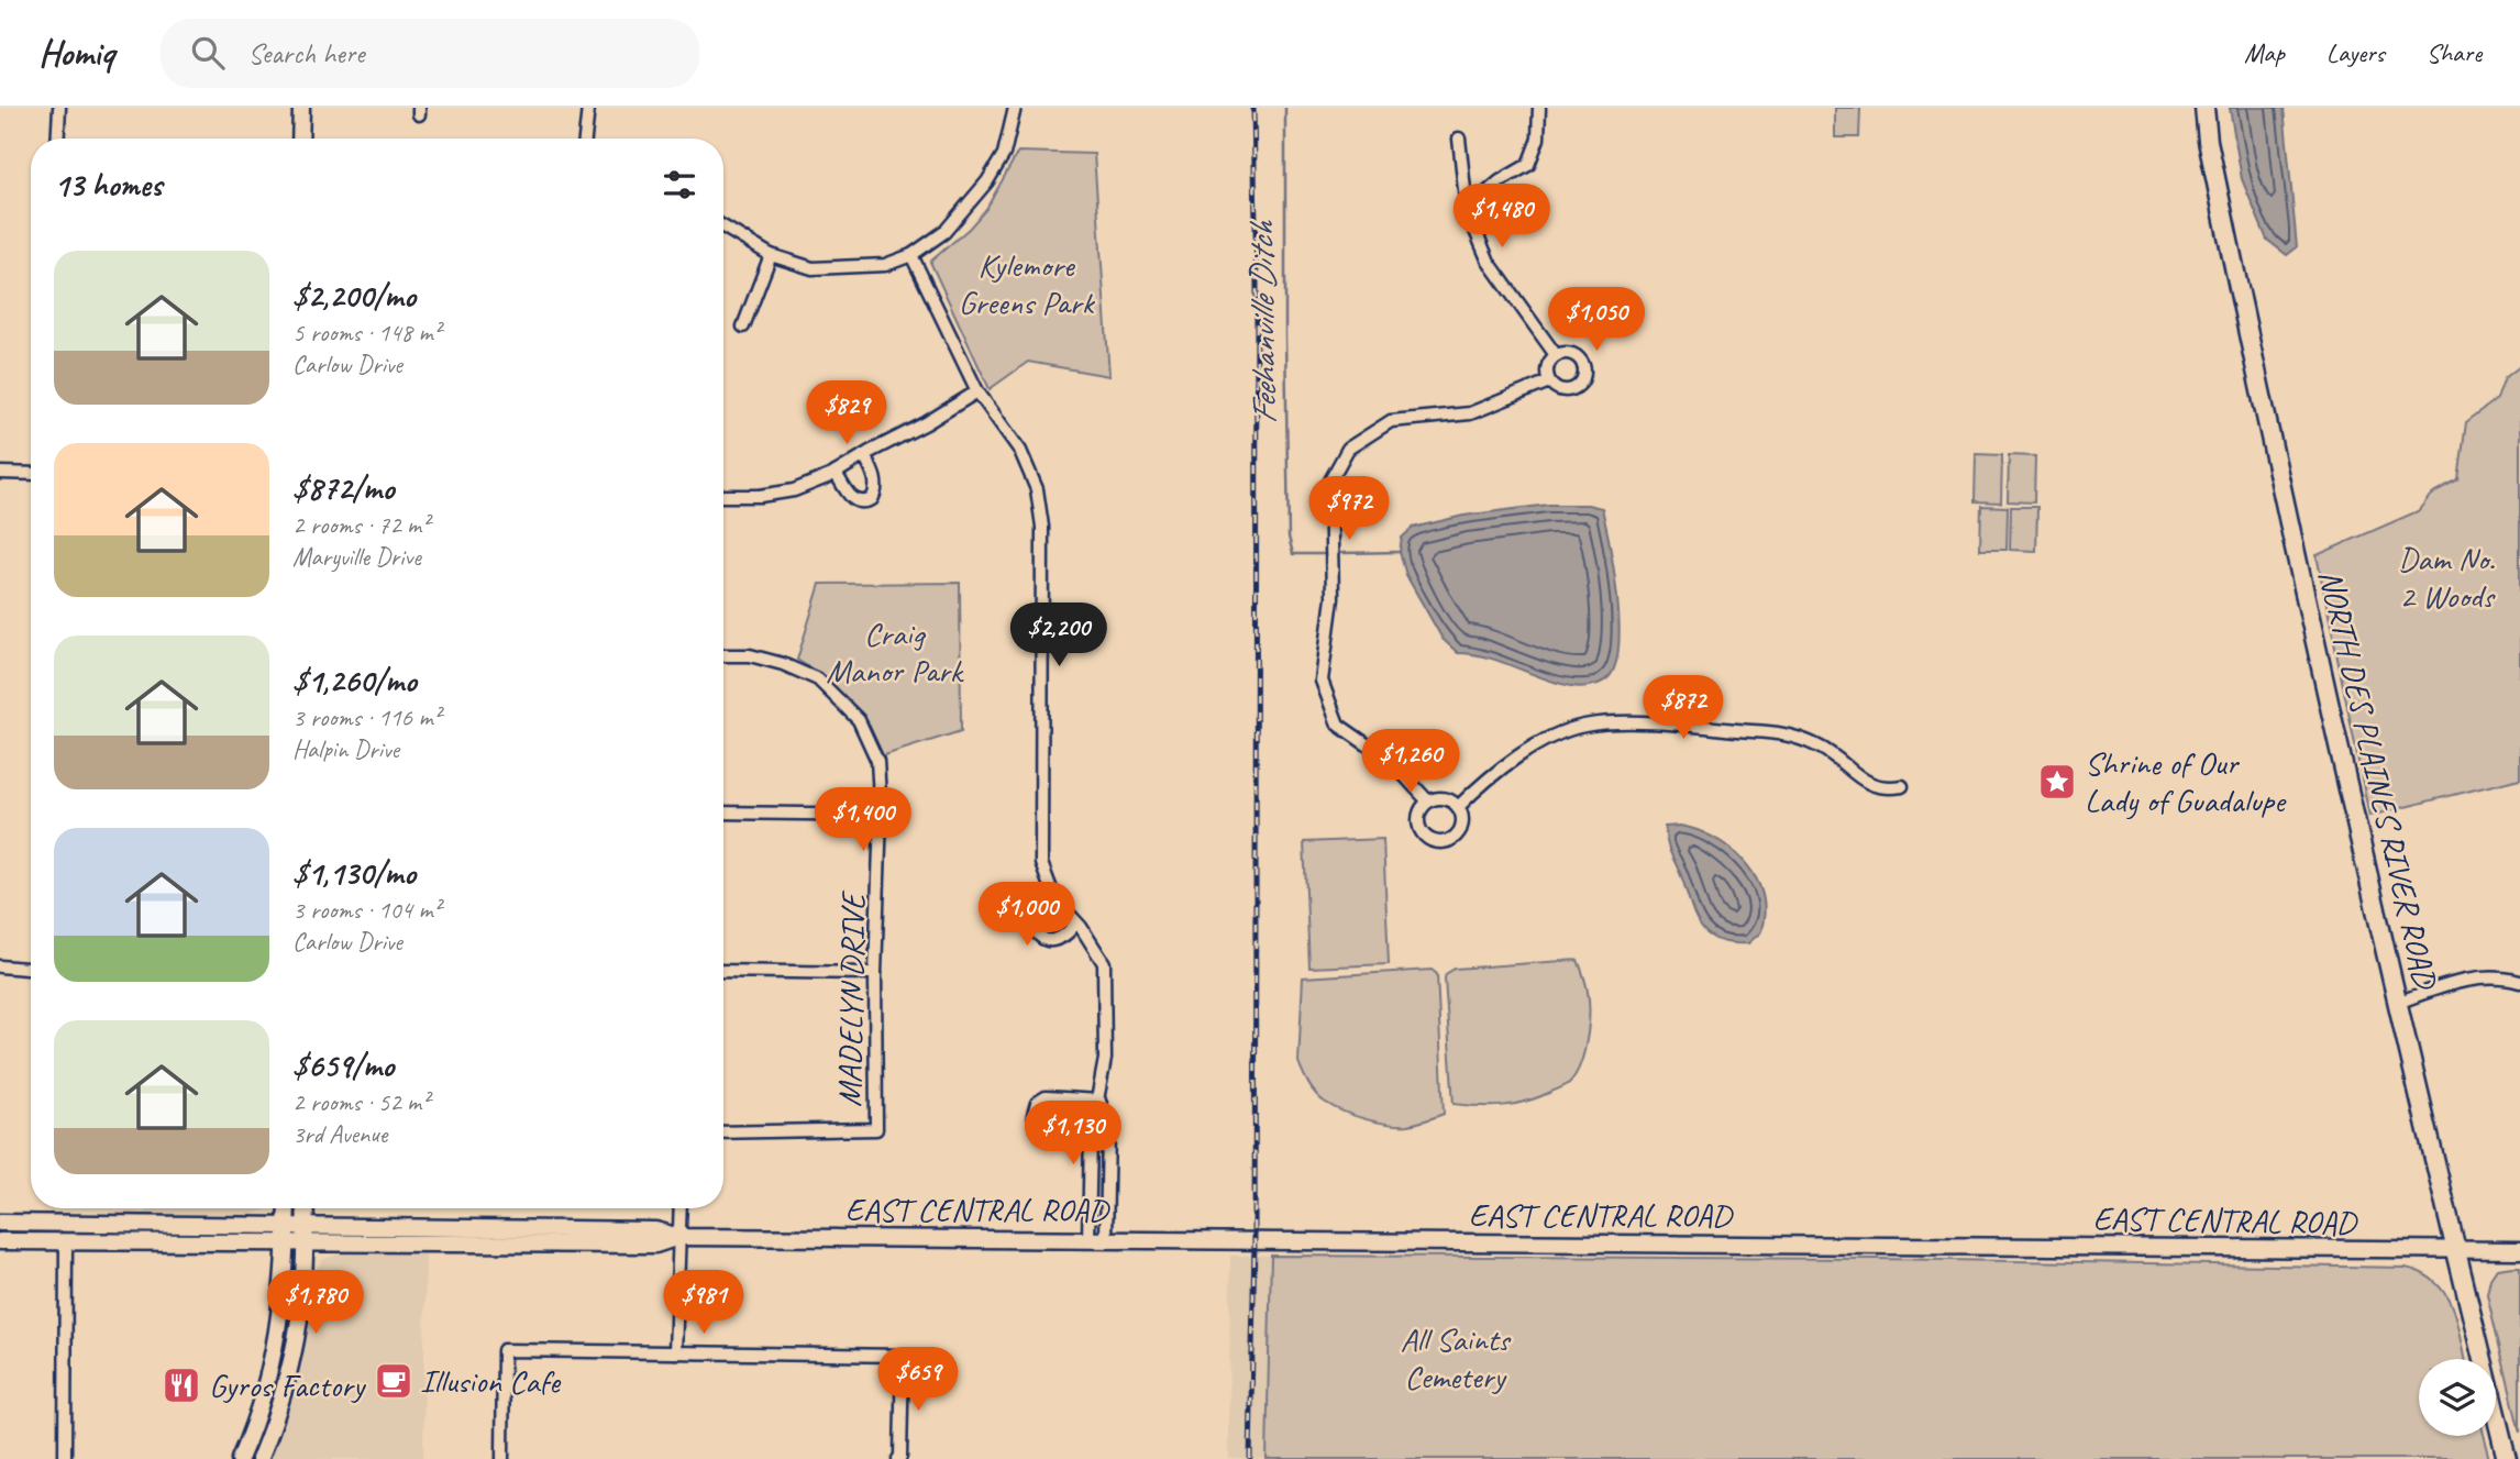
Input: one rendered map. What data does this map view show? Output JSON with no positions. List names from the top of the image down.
{
  "streets": {
    "main road": ["NORTH DES PLAINES RIVER ROAD", "EAST CENTRAL ROAD"],
    "street": ["MADELYN DRIVE"]
  },
  "crossings": [
    ["NORTH DES PLAINES RIVER ROAD", "EAST CENTRAL ROAD"]
  ],
  "water": ["Feehanville Ditch"],
  "parks": [
    "Kylemore Greens Park",
    "Dam No. 2 Woods",
    "Craig Manor Park",
    "All Saints Cemetery"
  ],
  "places": {
    "place": ["Shrine of Our Lady of Guadalupe"],
    "cafe": ["Illusion Cafe"],
    "restaurant": ["Gyros Factory"]
  },
  "page": {
    "header": "Homiq",
    "search": "Search here",
    "nav": ["Map", "Layers", "Share"],
    "heading": "13 homes",
    "price": [
      "$1,480",
      "$1,050",
      "$829",
      "$972",
      "$2,200",
      "$872",
      "$1,260",
      "$1,400",
      "$1,000",
      "$1,130",
      "$1,780",
      "$981",
      "$659"
    ],
    "list": [
      {
        "name": "$2,200/mo",
        "note": "5 rooms · 148 m² · Carlow Drive"
      },
      {
        "name": "$872/mo",
        "note": "2 rooms · 72 m² · Maryville Drive"
      },
      {
        "name": "$1,260/mo",
        "note": "3 rooms · 116 m² · Halpin Drive"
      },
      {
        "name": "$1,130/mo",
        "note": "3 rooms · 104 m² · Carlow Drive"
      },
      {
        "name": "$659/mo",
        "note": "2 rooms · 52 m² · 3rd Avenue"
      }
    ]
  }
}
